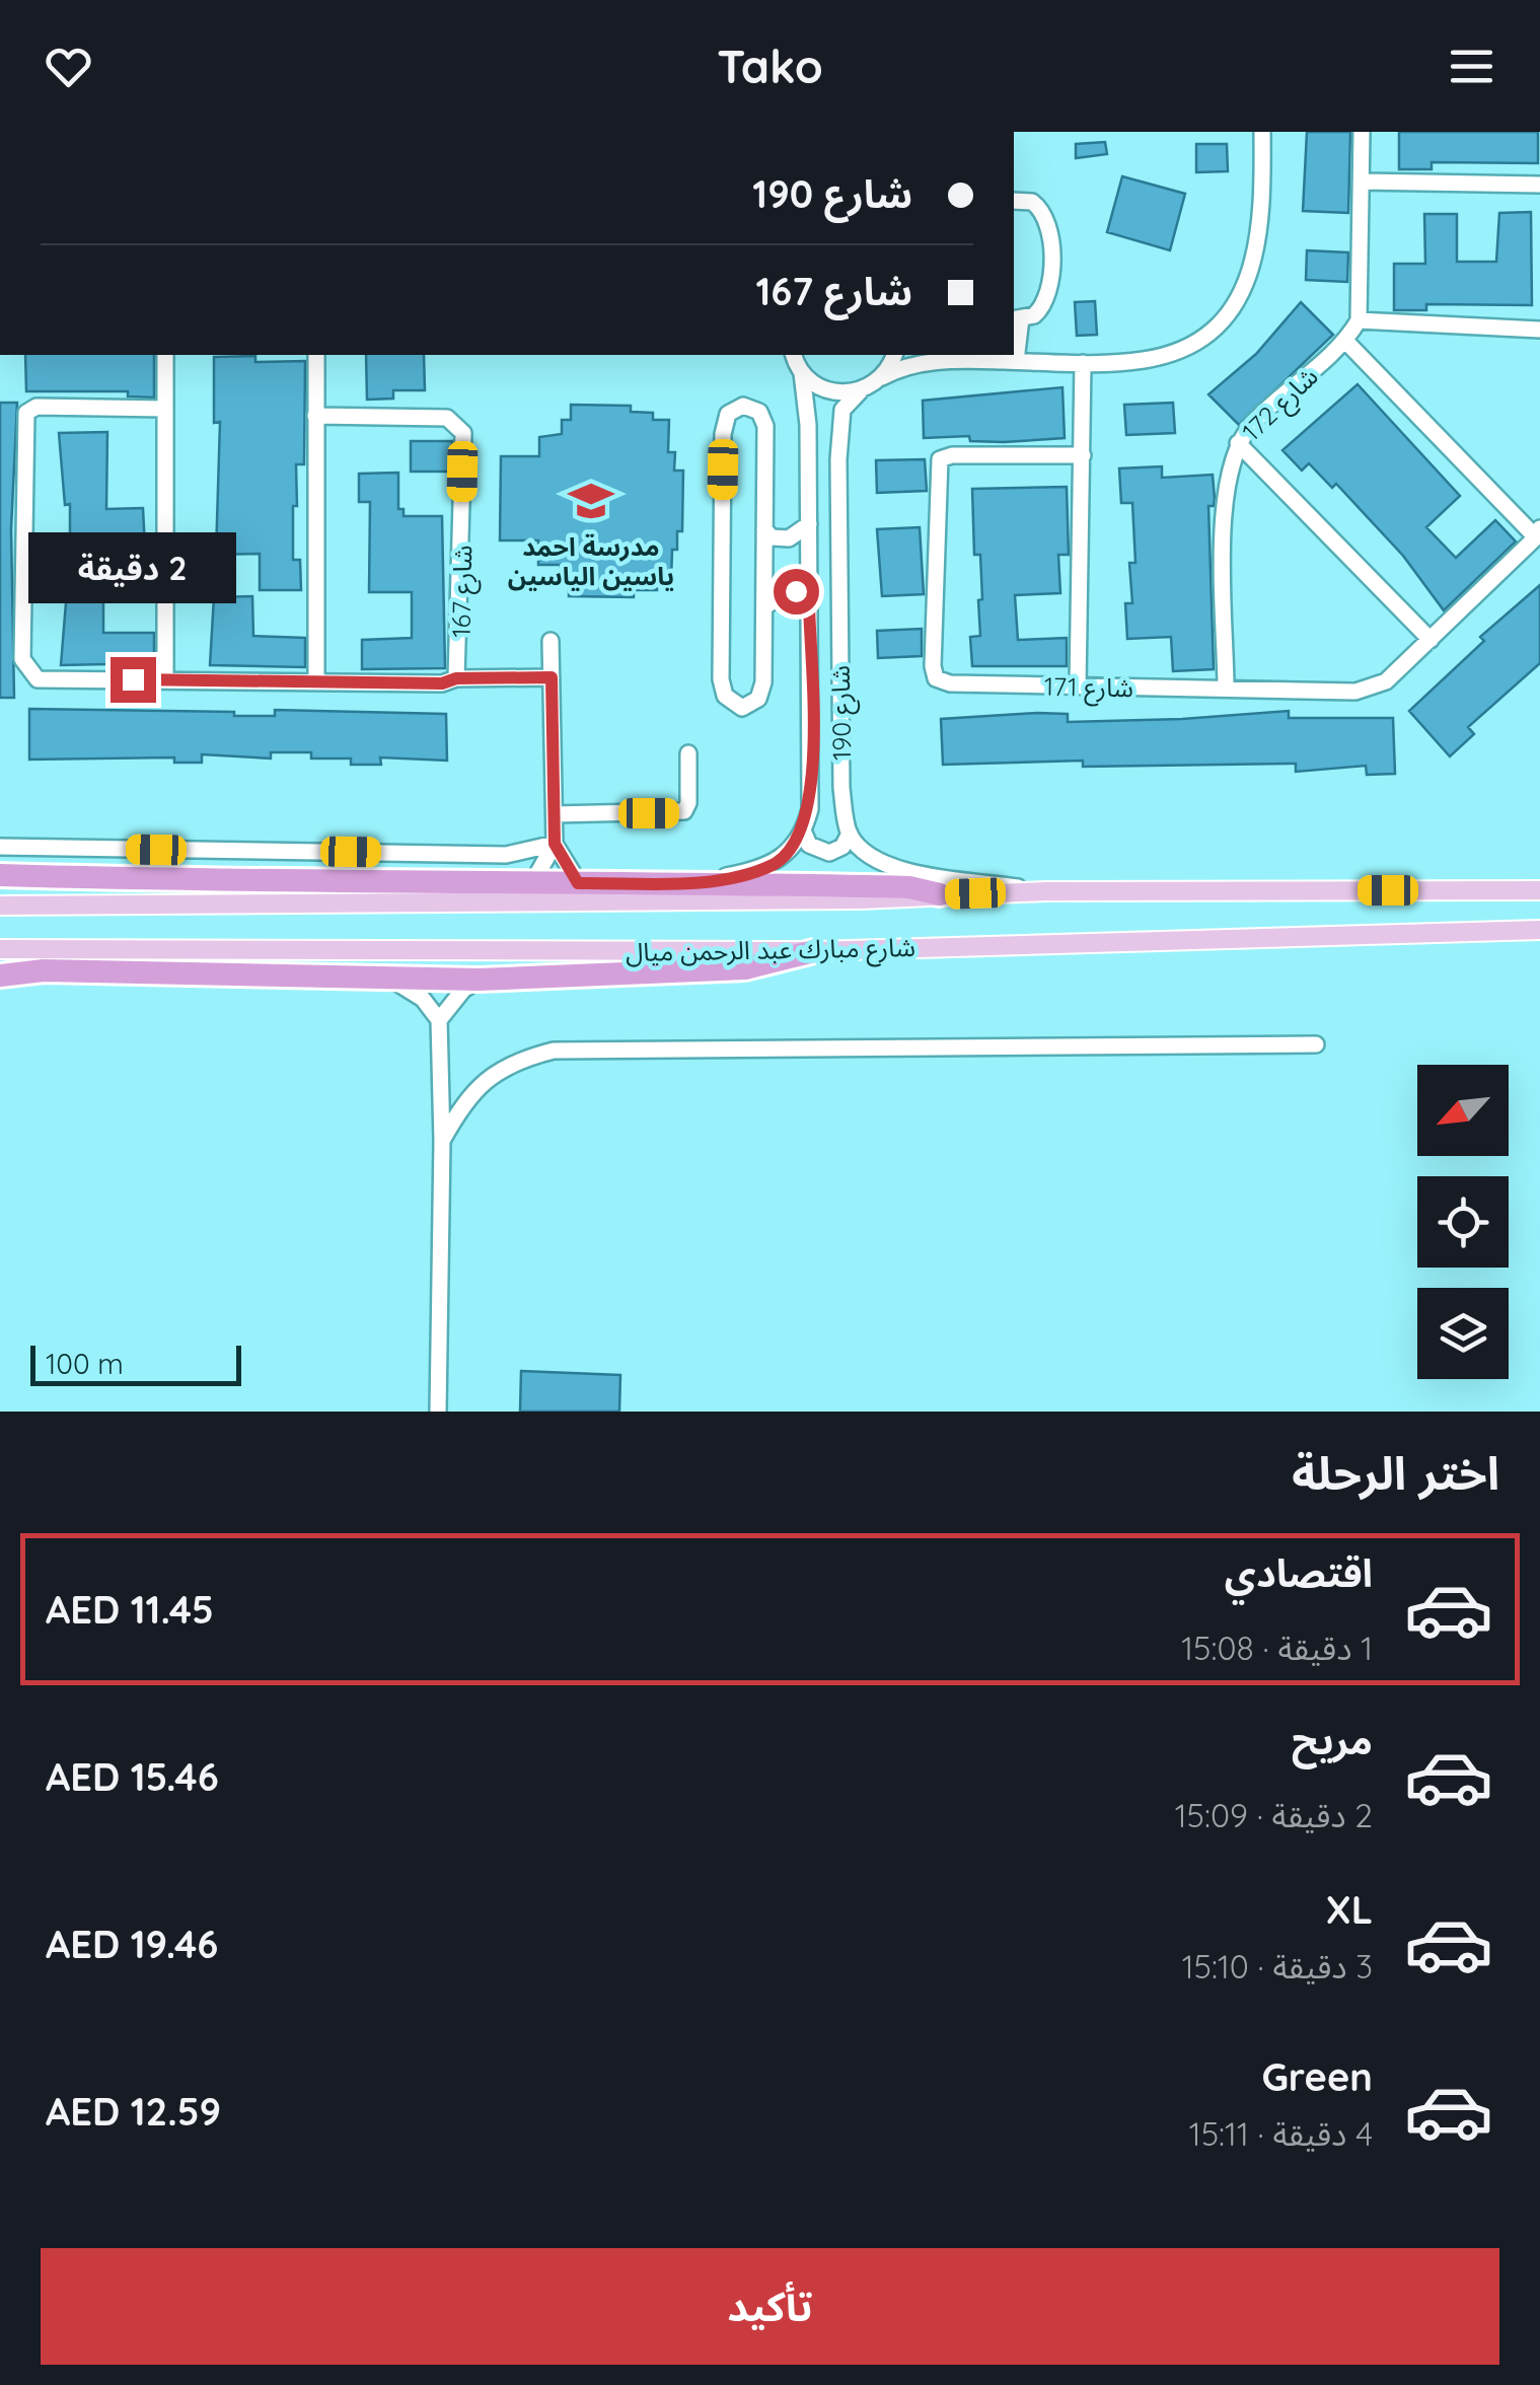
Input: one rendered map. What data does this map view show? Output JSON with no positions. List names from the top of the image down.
{
  "streets": {
    "main road": ["شارع مبارك عبد الرحمن ميال"],
    "street": [
      "شارع 172",
      "شارع 167",
      "شارع 171",
      "شارع 190"
    ]
  },
  "crossings": [
    ["شارع 172", "شارع 171"]
  ],
  "places": {
    "school or university": ["مدرسة احمد ياسين الياسين"]
  },
  "scale_bar": "100 m",
  "north": "bottom left",
  "page": {
    "header": "Tako",
    "banner": ["شارع 190", "شارع 167"],
    "bubble": "2 دقيقة",
    "scale": "100 m",
    "heading": "اختر الرحلة",
    "list": [
      {
        "name": "اقتصادي",
        "note": "1 دقيقة · 15:08",
        "value": "AED 11.45"
      },
      {
        "name": "مريح",
        "note": "2 دقيقة · 15:09",
        "value": "AED 15.46"
      },
      {
        "name": "XL",
        "note": "3 دقيقة · 15:10",
        "value": "AED 19.46"
      },
      {
        "name": "Green",
        "note": "4 دقيقة · 15:11",
        "value": "AED 12.59"
      }
    ],
    "buttons": "تأكيد"
  }
}
